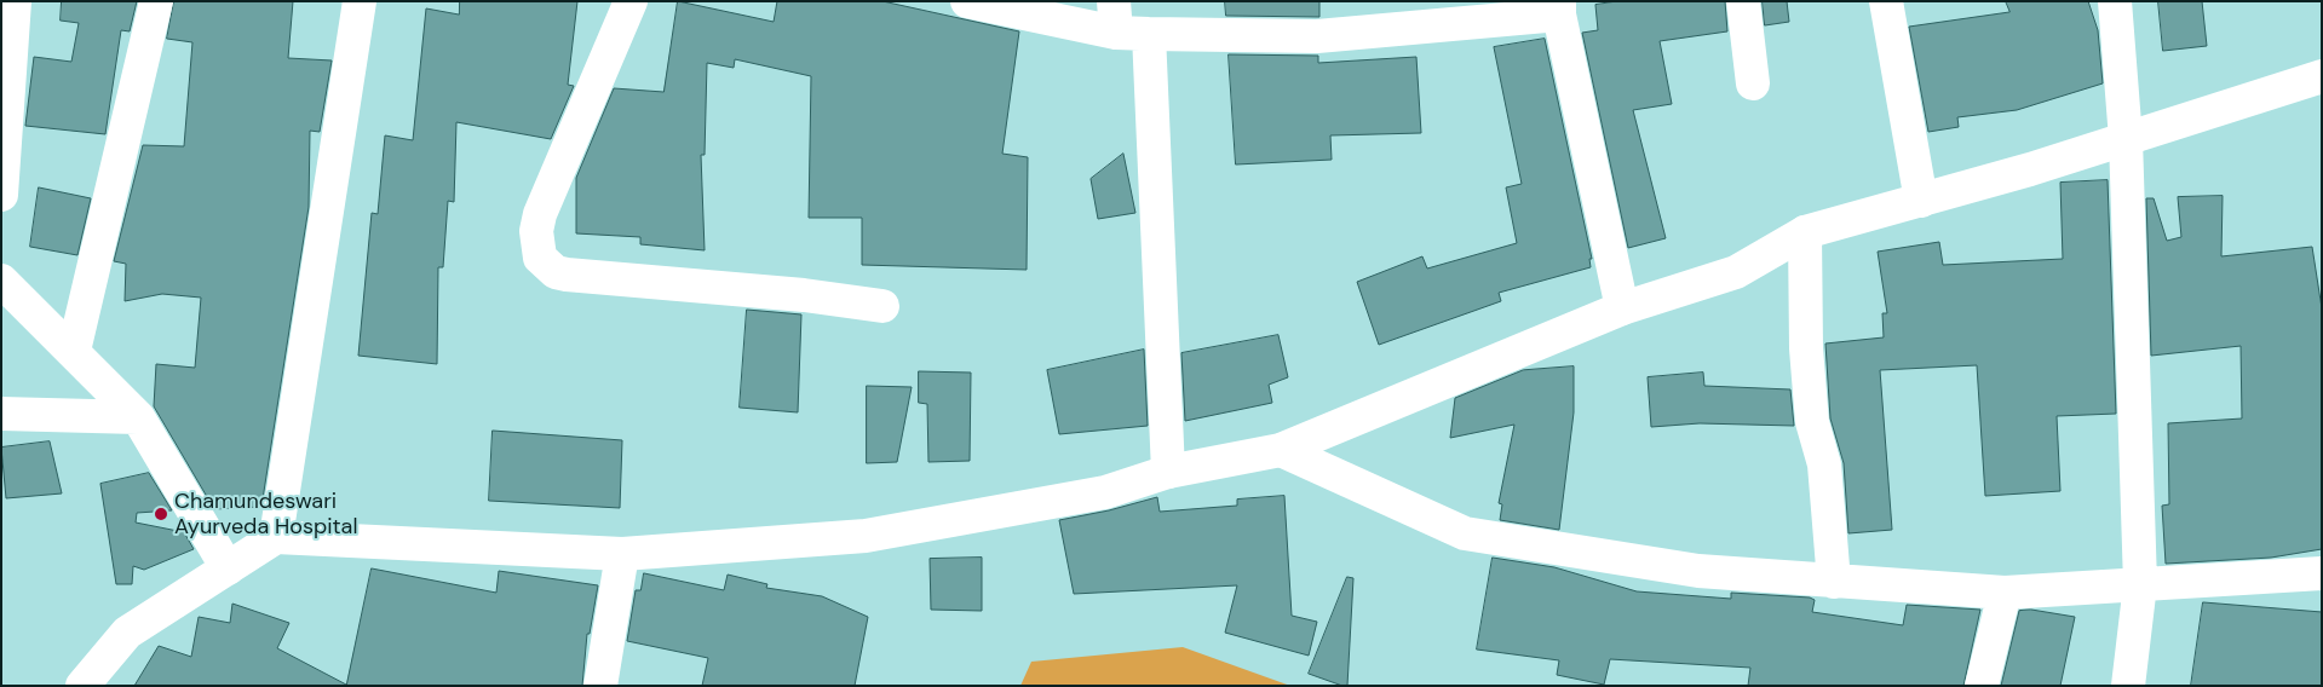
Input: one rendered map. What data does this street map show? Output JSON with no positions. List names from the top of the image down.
{
  "places": ["Chamundeswari Ayurveda Hospital"]
}
